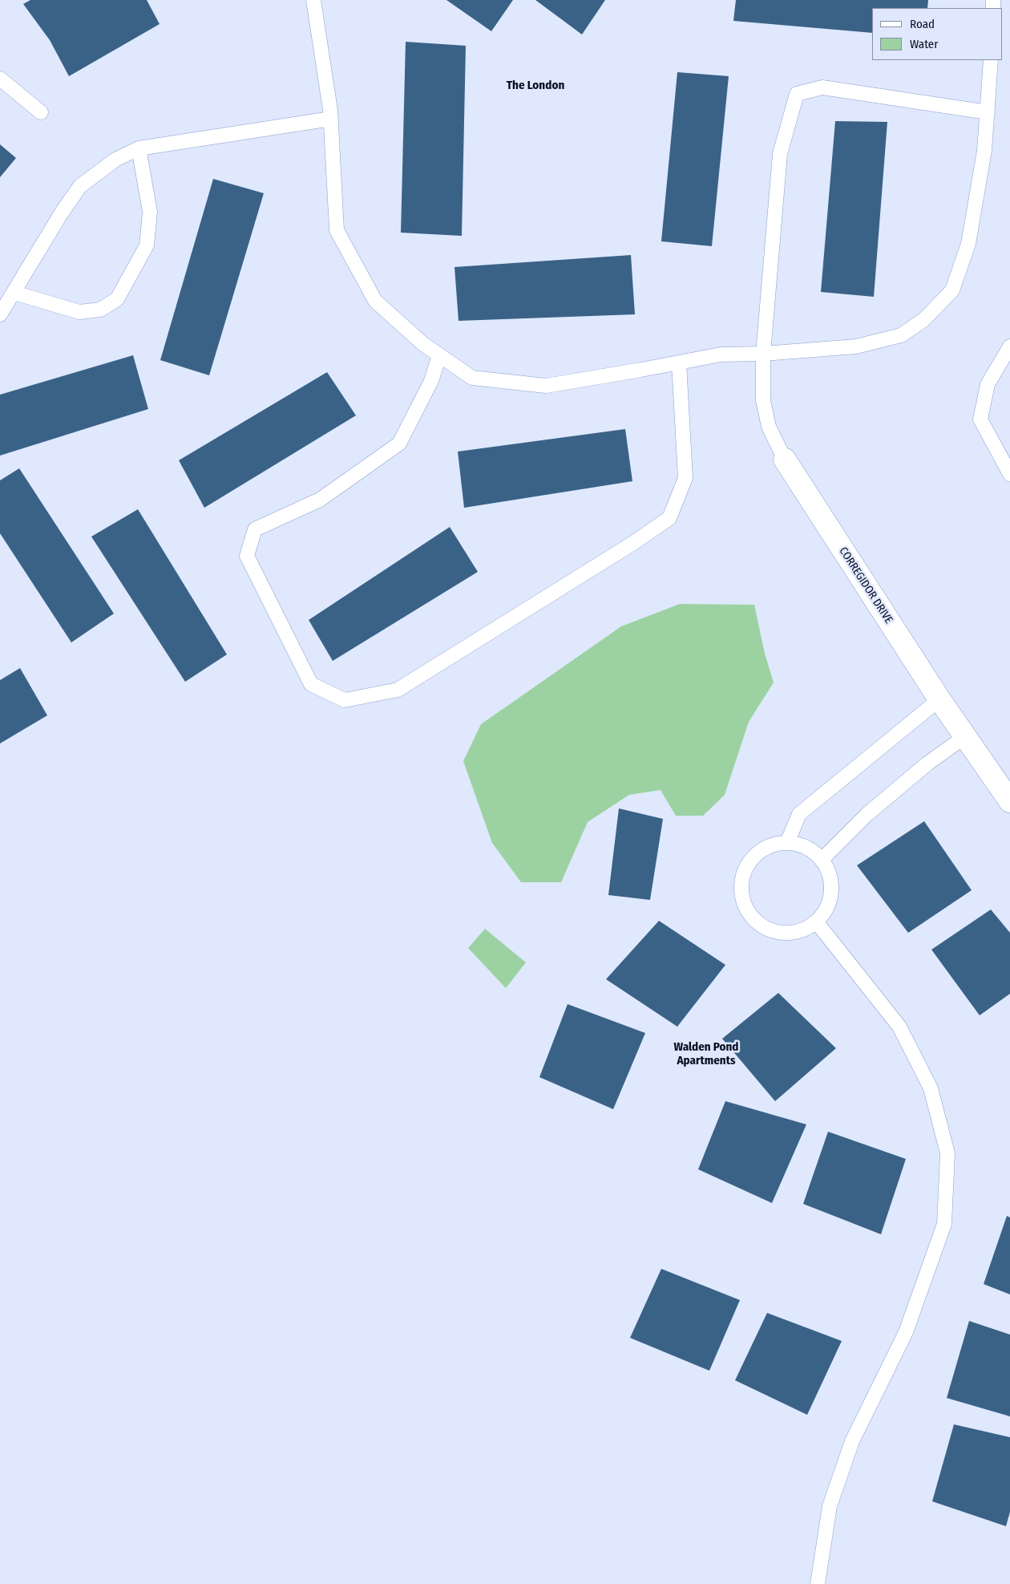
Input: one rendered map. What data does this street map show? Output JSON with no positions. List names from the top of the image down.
{
  "streets": {
    "street": ["CORREGIDOR DRIVE"]
  },
  "districts": ["The London", "Walden Pond Apartments"],
  "legend": ["Road", "Water"]
}
